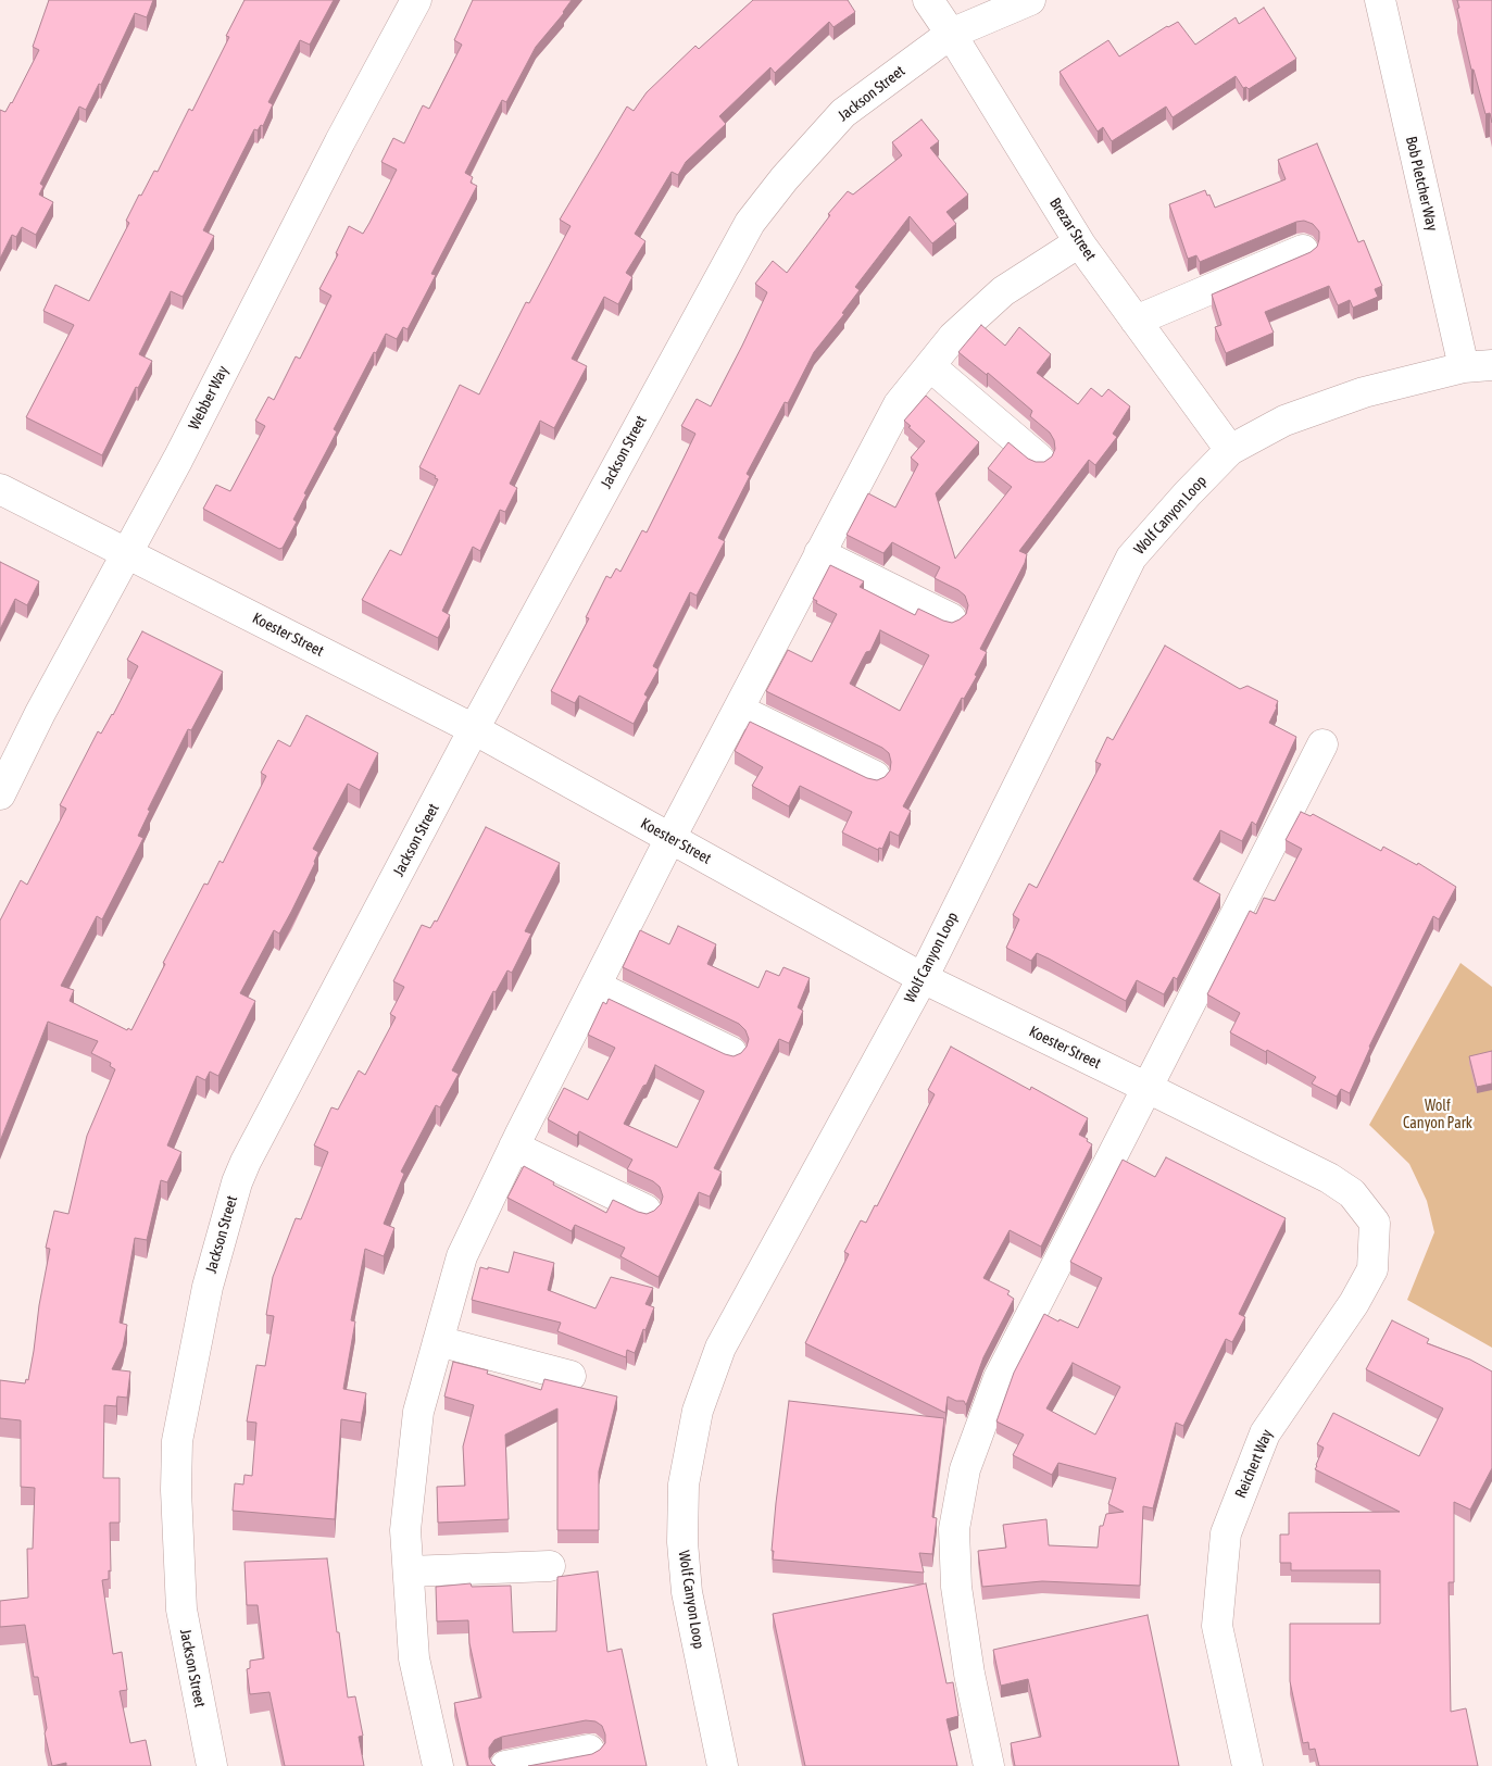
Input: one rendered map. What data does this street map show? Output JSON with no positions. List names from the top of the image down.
{
  "streets": {
    "street": [
      "Jackson Street",
      "Bob Pletcher Way",
      "Brezar Street",
      "Webber Way",
      "Wolf Canyon Loop",
      "Koester Street",
      "Reichert Way"
    ]
  },
  "crossings": [
    ["Jackson Street", "Brezar Street"],
    ["Jackson Street", "Koester Street"],
    ["Bob Pletcher Way", "Wolf Canyon Loop"],
    ["Brezar Street", "Wolf Canyon Loop"],
    ["Webber Way", "Koester Street"],
    ["Wolf Canyon Loop", "Koester Street"],
    ["Koester Street", "Reichert Way"]
  ],
  "parks": ["Wolf Canyon Park"]
}
